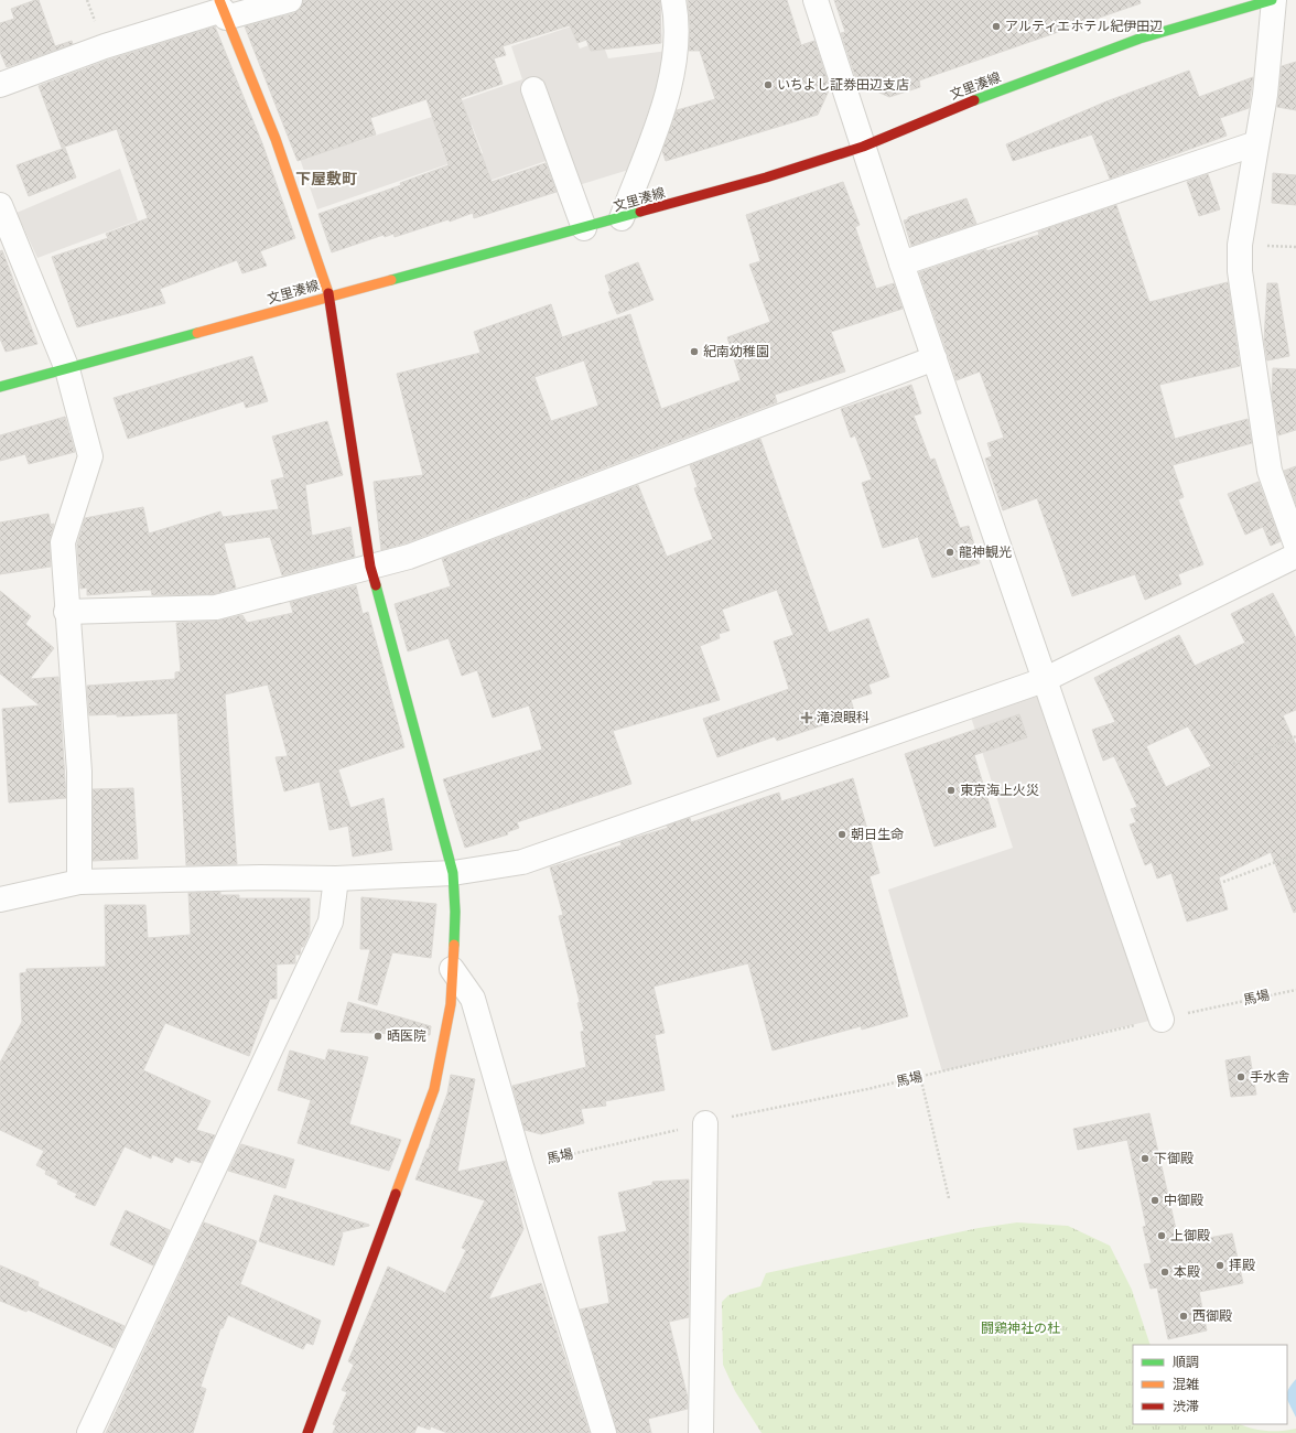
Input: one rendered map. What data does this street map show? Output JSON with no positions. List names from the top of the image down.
{
  "streets": {
    "street": ["文里湊線"],
    "path": ["馬場"]
  },
  "districts": ["下屋敷町"],
  "parks": ["闘鶏神社の杜"],
  "places": {
    "other": [
      "アルティエホテル紀伊田辺",
      "いちよし証券田辺支店",
      "紀南幼稚園",
      "龍神観光",
      "東京海上火災",
      "朝日生命",
      "晒医院",
      "手水舎",
      "下御殿",
      "中御殿",
      "上御殿",
      "拝殿",
      "本殿",
      "西御殿"
    ],
    "health": ["滝浪眼科"]
  },
  "legend": ["順調", "混雑", "渋滞"]
}
